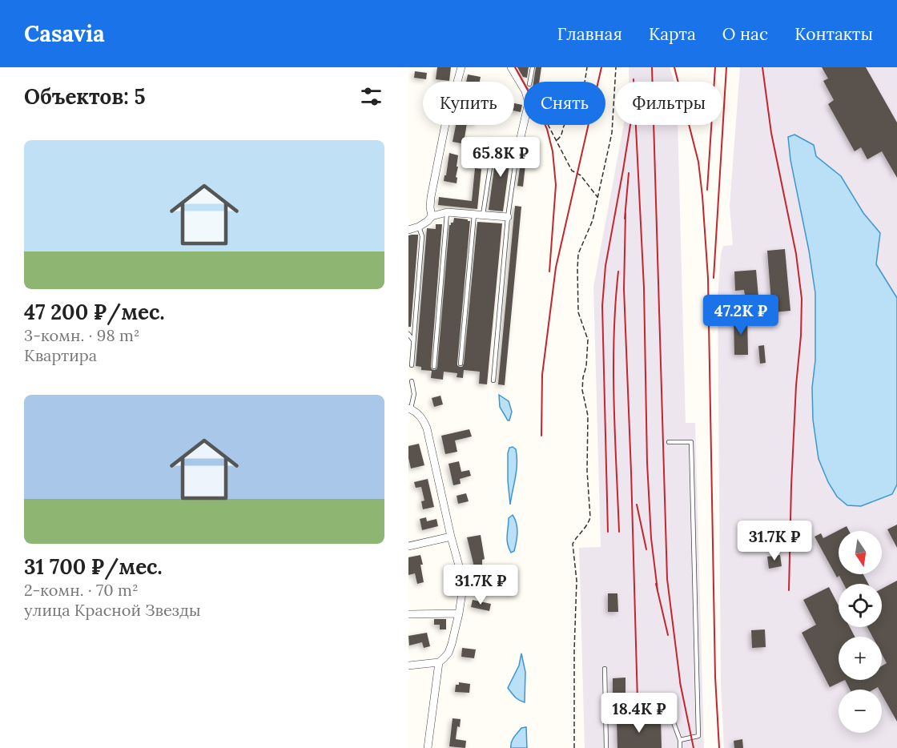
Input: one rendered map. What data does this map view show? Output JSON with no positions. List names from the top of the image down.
{
  "north": "bottom",
  "page": {
    "header": "Casavia",
    "nav": [
      "Главная",
      "Карта",
      "О нас",
      "Контакты"
    ],
    "heading": "Объектов: 5",
    "chip": ["Купить", "Снять", "Фильтры"],
    "list": [
      {
        "name": "47 200 ₽/мес.",
        "note": "3-комн. · 98 m² · Квартира"
      },
      {
        "name": "31 700 ₽/мес.",
        "note": "2-комн. · 70 m² · улица Красной Звезды"
      }
    ],
    "price": [
      "65.8K ₽",
      "47.2K ₽",
      "31.7K ₽",
      "31.7K ₽",
      "18.4K ₽"
    ],
    "map_buttons": ["+", "−"]
  }
}
